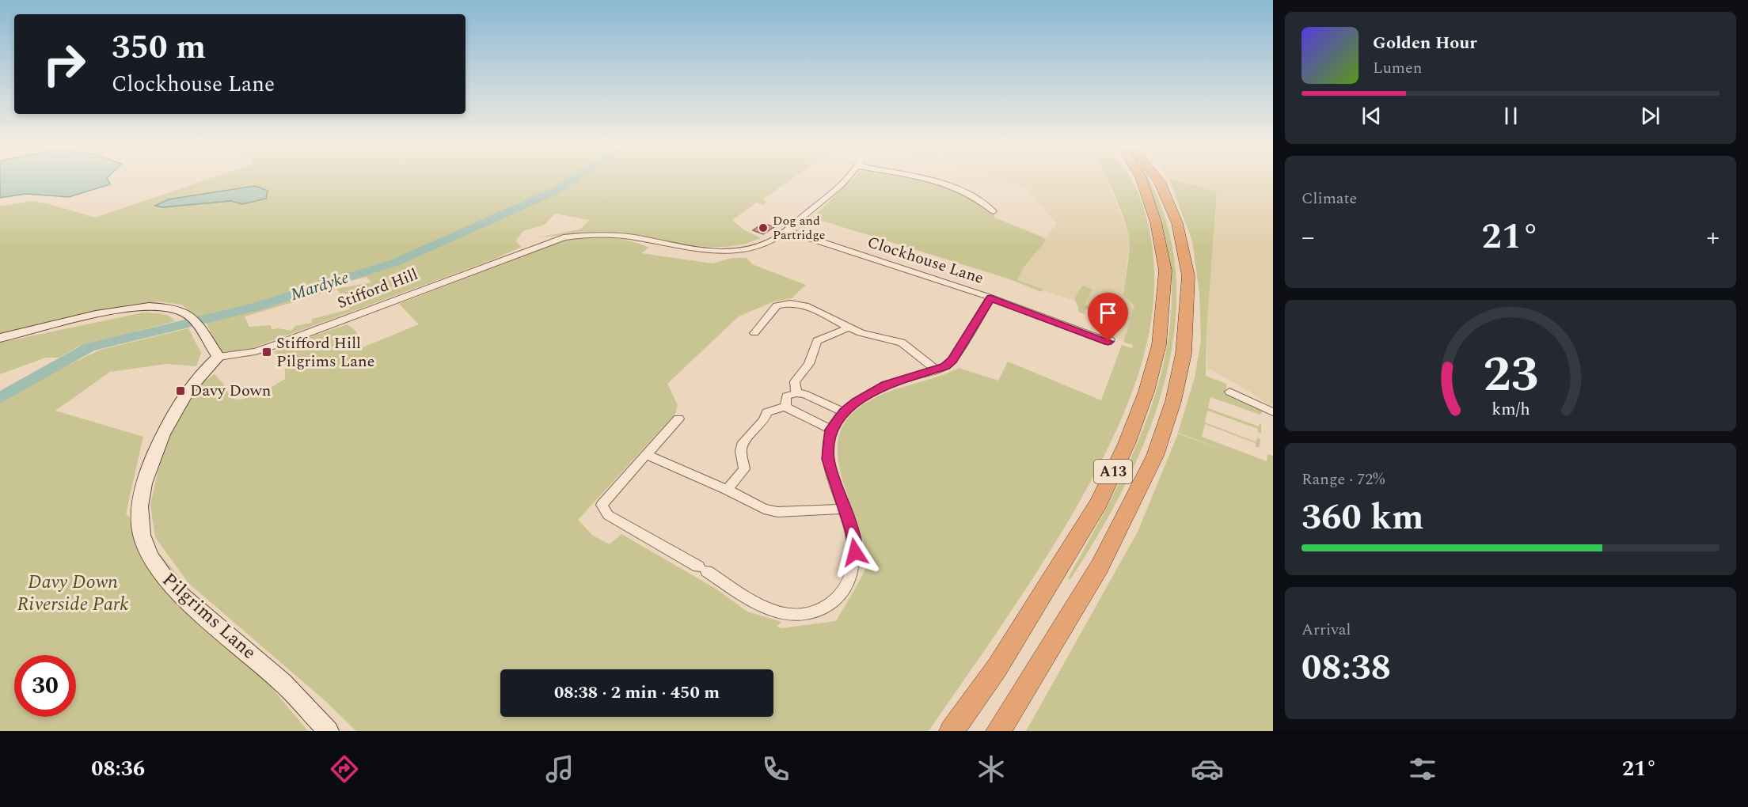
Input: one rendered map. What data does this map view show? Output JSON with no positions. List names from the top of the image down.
{
  "streets": {
    "highway": ["A13"],
    "main road": ["Pilgrims Lane"],
    "street": ["Clockhouse Lane", "Stifford Hill"]
  },
  "crossings": [
    ["Clockhouse Lane", "Stifford Hill"],
    ["Stifford Hill", "Pilgrims Lane"]
  ],
  "water": ["Mardyke"],
  "parks": ["Davy Down Riverside Park"],
  "places": {
    "other": ["Dog and Partridge"],
    "transit": ["Stifford Hill Pilgrims Lane", "Davy Down"]
  },
  "page": {
    "turn": ["350 m", "Clockhouse Lane"],
    "song": ["Golden Hour", "Lumen"],
    "tile": [
      "Climate",
      ["Range · 72%", "360 km"],
      ["Arrival", "08:38"]
    ],
    "heat": ["−", "21°", "+"],
    "limit": "30",
    "trip": "08:38 · 2 min · 450 m",
    "tabs": ["08:36", "21°"],
    "gauge": ["23", "km/h"]
  }
}
